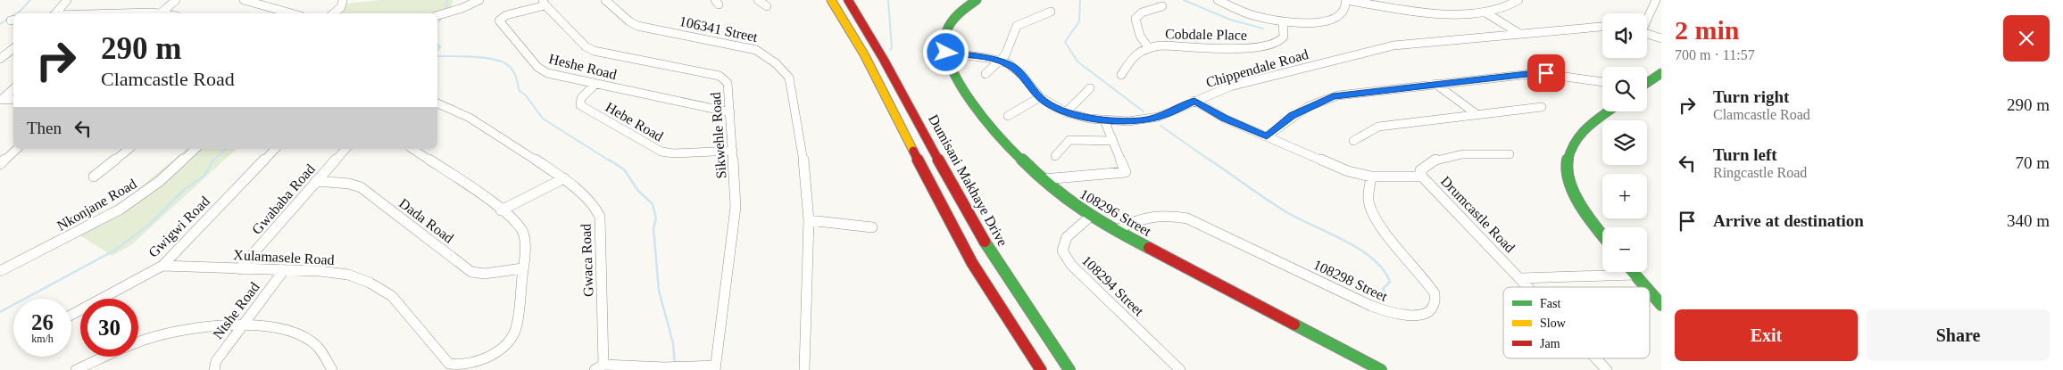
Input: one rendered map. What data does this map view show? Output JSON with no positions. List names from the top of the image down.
{
  "streets": {
    "main road": ["Dumisani Makhaye Drive", "108296 Street"],
    "street": [
      "106341 Street",
      "Cobdale Place",
      "Heshe Road",
      "Chippendale Road",
      "Hebe Road",
      "Sikwehle Road",
      "Gwababa Road",
      "Nkonjane Road",
      "Drumcastle Road",
      "Dada Road",
      "Gwigwi Road",
      "Xulamasele Road",
      "Gwaca Road",
      "108298 Street",
      "108294 Street",
      "Ntshe Road"
    ]
  },
  "crossings": [
    ["Heshe Road", "Hebe Road"],
    ["Heshe Road", "Sikwehle Road"],
    ["Chippendale Road", "108296 Street"],
    ["Hebe Road", "Sikwehle Road"],
    ["Sikwehle Road", "Gwaca Road"],
    ["Gwababa Road", "Dada Road"],
    ["Gwababa Road", "Xulamasele Road"],
    ["108296 Street", "108298 Street"],
    ["108296 Street", "108294 Street"],
    ["Dada Road", "Xulamasele Road"],
    ["Gwigwi Road", "Xulamasele Road"],
    ["Xulamasele Road", "Ntshe Road"]
  ],
  "legend": ["Fast", "Slow", "Jam"],
  "page": {
    "heading": ["2 min", "700 m · 11:57"],
    "map_buttons": ["+", "−"],
    "turn": ["290 m", "Clamcastle Road"],
    "list": [
      {
        "name": "Turn right",
        "note": "Clamcastle Road",
        "value": "290 m"
      },
      {
        "name": "Turn left",
        "note": "Ringcastle Road",
        "value": "70 m"
      },
      {
        "name": "Arrive at destination",
        "value": "340 m"
      }
    ],
    "then": "Then",
    "speed": "26 km/h",
    "limit": "30",
    "buttons": ["Exit", "Share"]
  }
}
